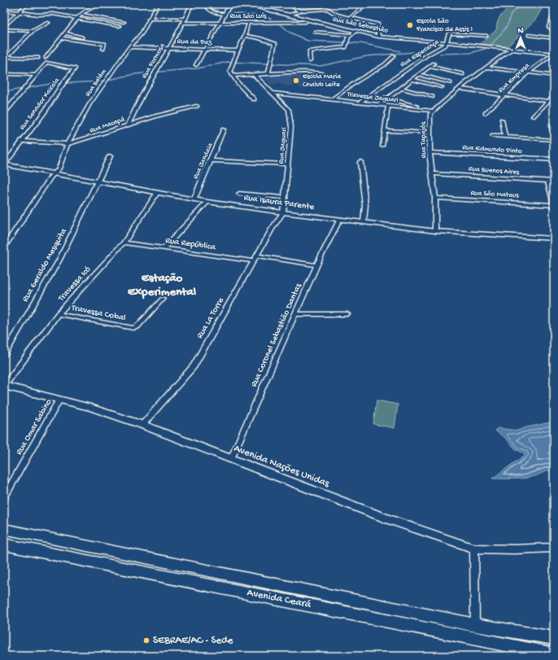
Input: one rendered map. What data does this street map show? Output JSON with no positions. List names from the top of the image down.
{
  "streets": {
    "main road": ["Avenida Ceará"],
    "street": [
      "Rua São Luís",
      "Rua São Sebastião",
      "Rua da Paz",
      "Rua Esperança",
      "Rua Formosa",
      "Rua Empresa",
      "Rua Belém",
      "Travessa Jaguari",
      "Rua Senador Kairala",
      "Rua Macapá",
      "Rua Tapajós",
      "Rua Jaguari",
      "Rua Edmundo Pinto",
      "Rua Jandaia",
      "Rua Buenos Aires",
      "Rua São Mateus",
      "Rua Isaura Parente",
      "Rua República",
      "Rua Geraldo Mesquita",
      "Travessa Icó",
      "Travessa Cobal",
      "Rua La Torre",
      "Rua Coronel Sebastião Dantas",
      "Rua Omar Sabino",
      "Avenida Nações Unidas"
    ]
  },
  "crossings": [
    ["Rua São Luís", "Rua São Sebastião"],
    ["Rua São Luís", "Rua Formosa"],
    ["Rua São Sebastião", "Rua Esperança"],
    ["Rua São Sebastião", "Rua Empresa"],
    ["Rua São Sebastião", "Rua Tapajós"],
    ["Rua da Paz", "Rua Formosa"],
    ["Rua da Paz", "Rua Belém"],
    ["Rua Esperança", "Travessa Jaguari"],
    ["Rua Formosa", "Rua Macapá"],
    ["Rua Belém", "Rua Macapá"],
    ["Rua Belém", "Rua Isaura Parente"],
    ["Travessa Jaguari", "Rua Tapajós"],
    ["Travessa Jaguari", "Rua Jaguari"],
    ["Rua Senador Kairala", "Rua Macapá"],
    ["Rua Senador Kairala", "Rua Isaura Parente"],
    ["Rua Tapajós", "Rua Edmundo Pinto"],
    ["Rua Tapajós", "Rua Buenos Aires"],
    ["Rua Tapajós", "Rua São Mateus"],
    ["Rua Tapajós", "Rua Isaura Parente"],
    ["Rua Jaguari", "Rua Isaura Parente"],
    ["Rua Jaguari", "Rua La Torre"],
    ["Rua Jandaia", "Rua Isaura Parente"],
    ["Rua Isaura Parente", "Rua Geraldo Mesquita"],
    ["Rua Isaura Parente", "Travessa Icó"],
    ["Rua Isaura Parente", "Rua La Torre"],
    ["Rua Isaura Parente", "Rua Coronel Sebastião Dantas"],
    ["Rua República", "Travessa Icó"],
    ["Rua República", "Rua La Torre"],
    ["Rua República", "Rua Coronel Sebastião Dantas"],
    ["Travessa Icó", "Travessa Cobal"],
    ["Travessa Icó", "Avenida Nações Unidas"],
    ["Rua La Torre", "Avenida Nações Unidas"],
    ["Rua Coronel Sebastião Dantas", "Avenida Nações Unidas"],
    ["Rua Omar Sabino", "Avenida Nações Unidas"]
  ],
  "districts": ["Estação Experimental"],
  "places": ["Escola São Francisco de Assis I", "Escola Maria Chalub Leite", "SEBRAE/AC - Sede"],
  "north": "top"
}
